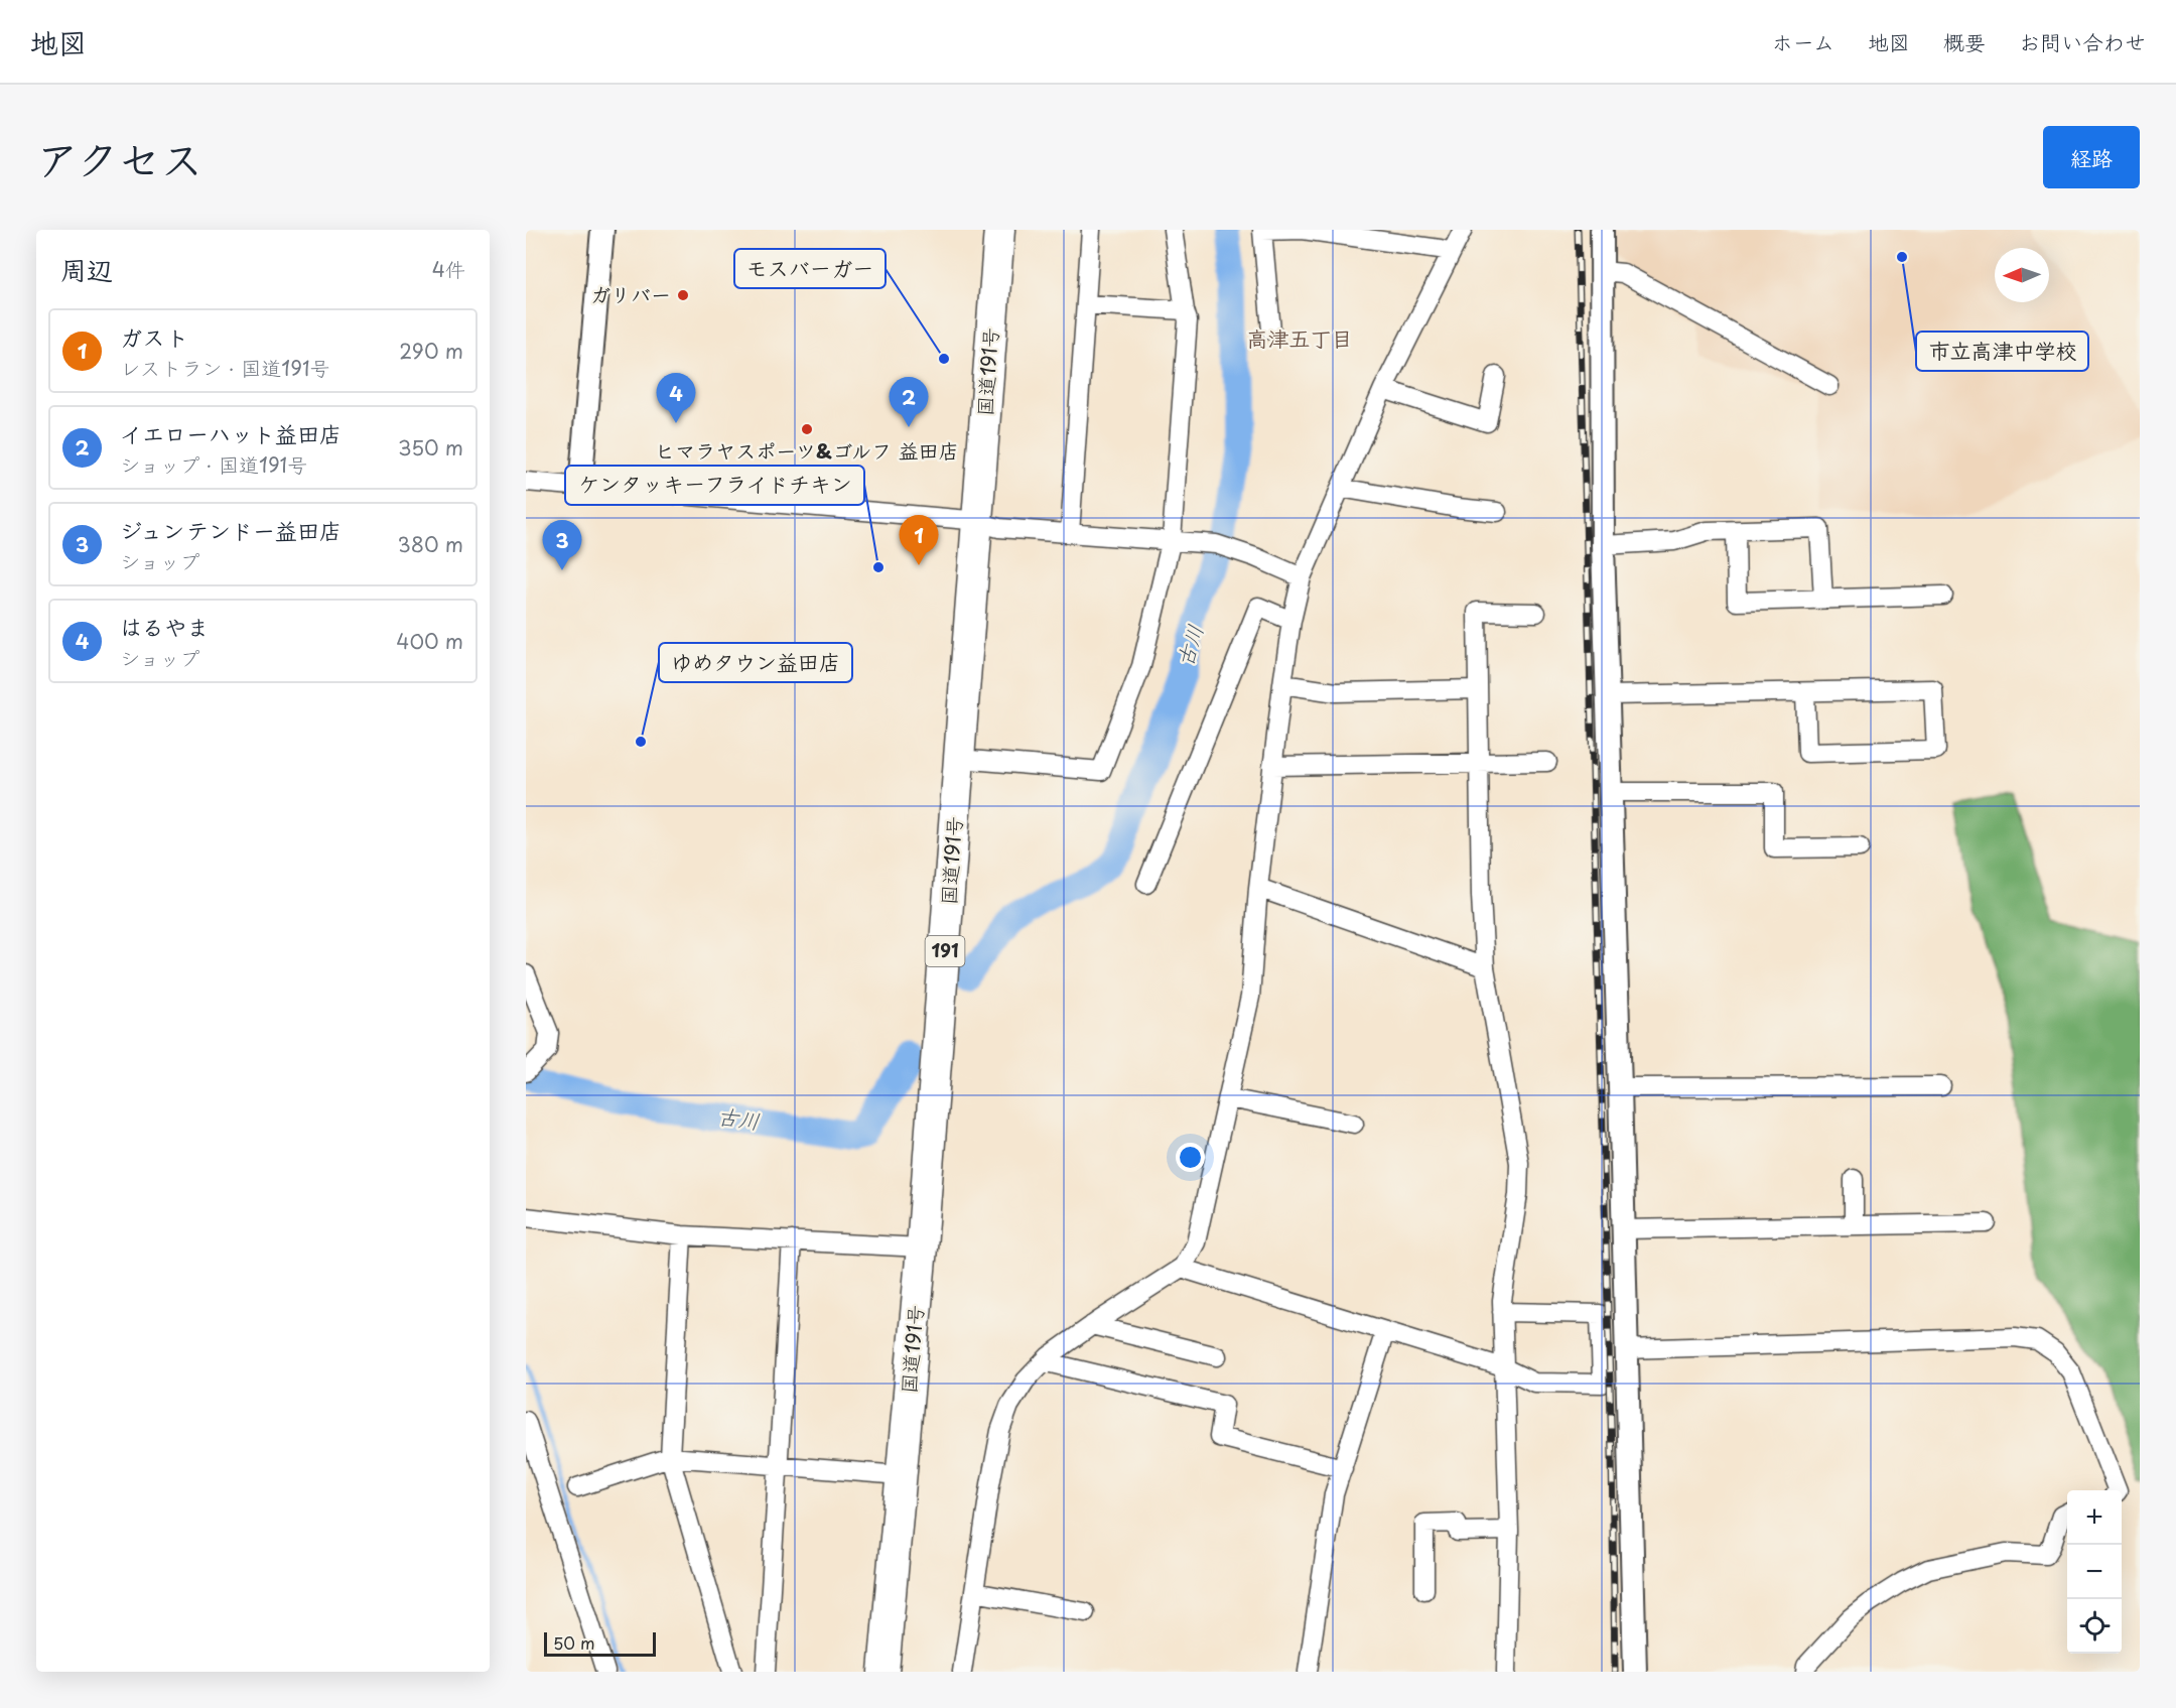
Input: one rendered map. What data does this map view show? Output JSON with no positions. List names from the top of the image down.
{
  "streets": {
    "highway": ["国道191号", "191"]
  },
  "districts": ["高津五丁目"],
  "water": ["古川"],
  "places": [
    "市立高津中学校",
    "ガリバー",
    "モスバーガー",
    "ヒマラヤスポーツ&ゴルフ 益田店",
    "ケンタッキーフライドチキン",
    "ゆめタウン益田店"
  ],
  "scale_bar": "50 m",
  "north": "left",
  "page": {
    "header": "地図",
    "nav": [
      "ホーム",
      "地図",
      "概要",
      "お問い合わせ"
    ],
    "title": "アクセス",
    "buttons": "経路",
    "heading": ["周辺", "4件"],
    "list": [
      {
        "mark": "1",
        "name": "ガスト",
        "note": "レストラン · 国道191号",
        "value": "290 m"
      },
      {
        "mark": "2",
        "name": "イエローハット益田店",
        "note": "ショップ · 国道191号",
        "value": "350 m"
      },
      {
        "mark": "3",
        "name": "ジュンテンドー益田店",
        "note": "ショップ",
        "value": "380 m"
      },
      {
        "mark": "4",
        "name": "はるやま",
        "note": "ショップ",
        "value": "400 m"
      }
    ],
    "pins": [
      "4",
      "2",
      "1",
      "3"
    ],
    "map_buttons": ["+", "−"],
    "scale": "50 m"
  }
}
